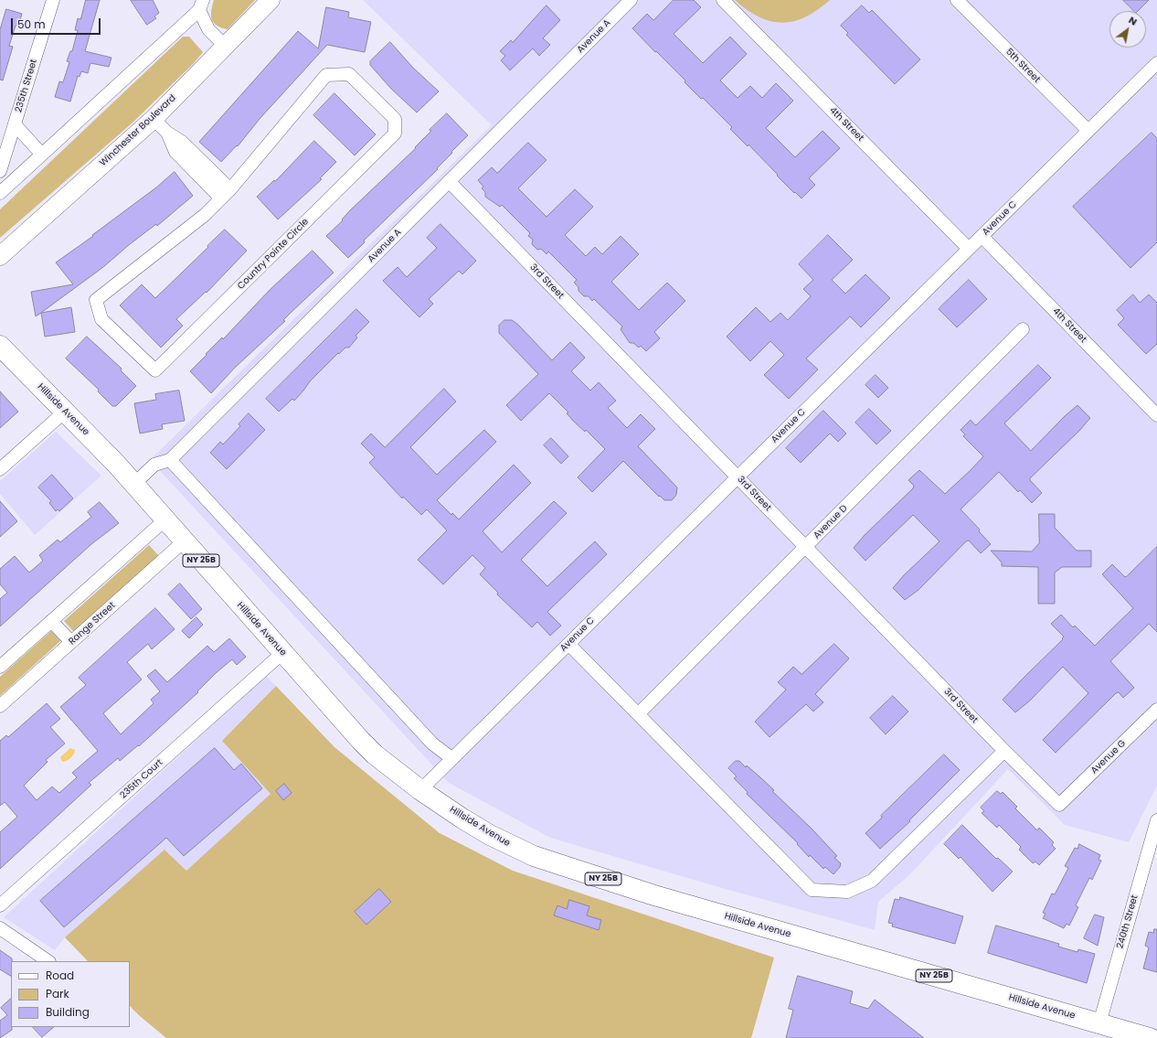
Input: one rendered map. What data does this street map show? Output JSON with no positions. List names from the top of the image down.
{
  "streets": {
    "main road": ["Winchester Boulevard", "Hillside Avenue", "NY 25B"],
    "street": [
      "Avenue A",
      "5th Street",
      "235th Street",
      "4th Street",
      "Avenue C",
      "Country Pointe Circle",
      "3rd Street",
      "Avenue D",
      "Range Street",
      "Avenue G",
      "235th Court",
      "240th Street"
    ]
  },
  "crossings": [
    ["Avenue A", "3rd Street"],
    ["Avenue A", "Hillside Avenue"],
    ["5th Street", "Avenue C"],
    ["4th Street", "Avenue C"],
    ["Avenue C", "3rd Street"],
    ["Avenue C", "Hillside Avenue"],
    ["3rd Street", "Avenue D"],
    ["3rd Street", "Avenue G"],
    ["Hillside Avenue", "Range Street"],
    ["Hillside Avenue", "235th Court"],
    ["Hillside Avenue", "240th Street"]
  ],
  "legend": ["Road", "Park", "Building"],
  "scale_bar": "50 m",
  "north": "top right"
}
